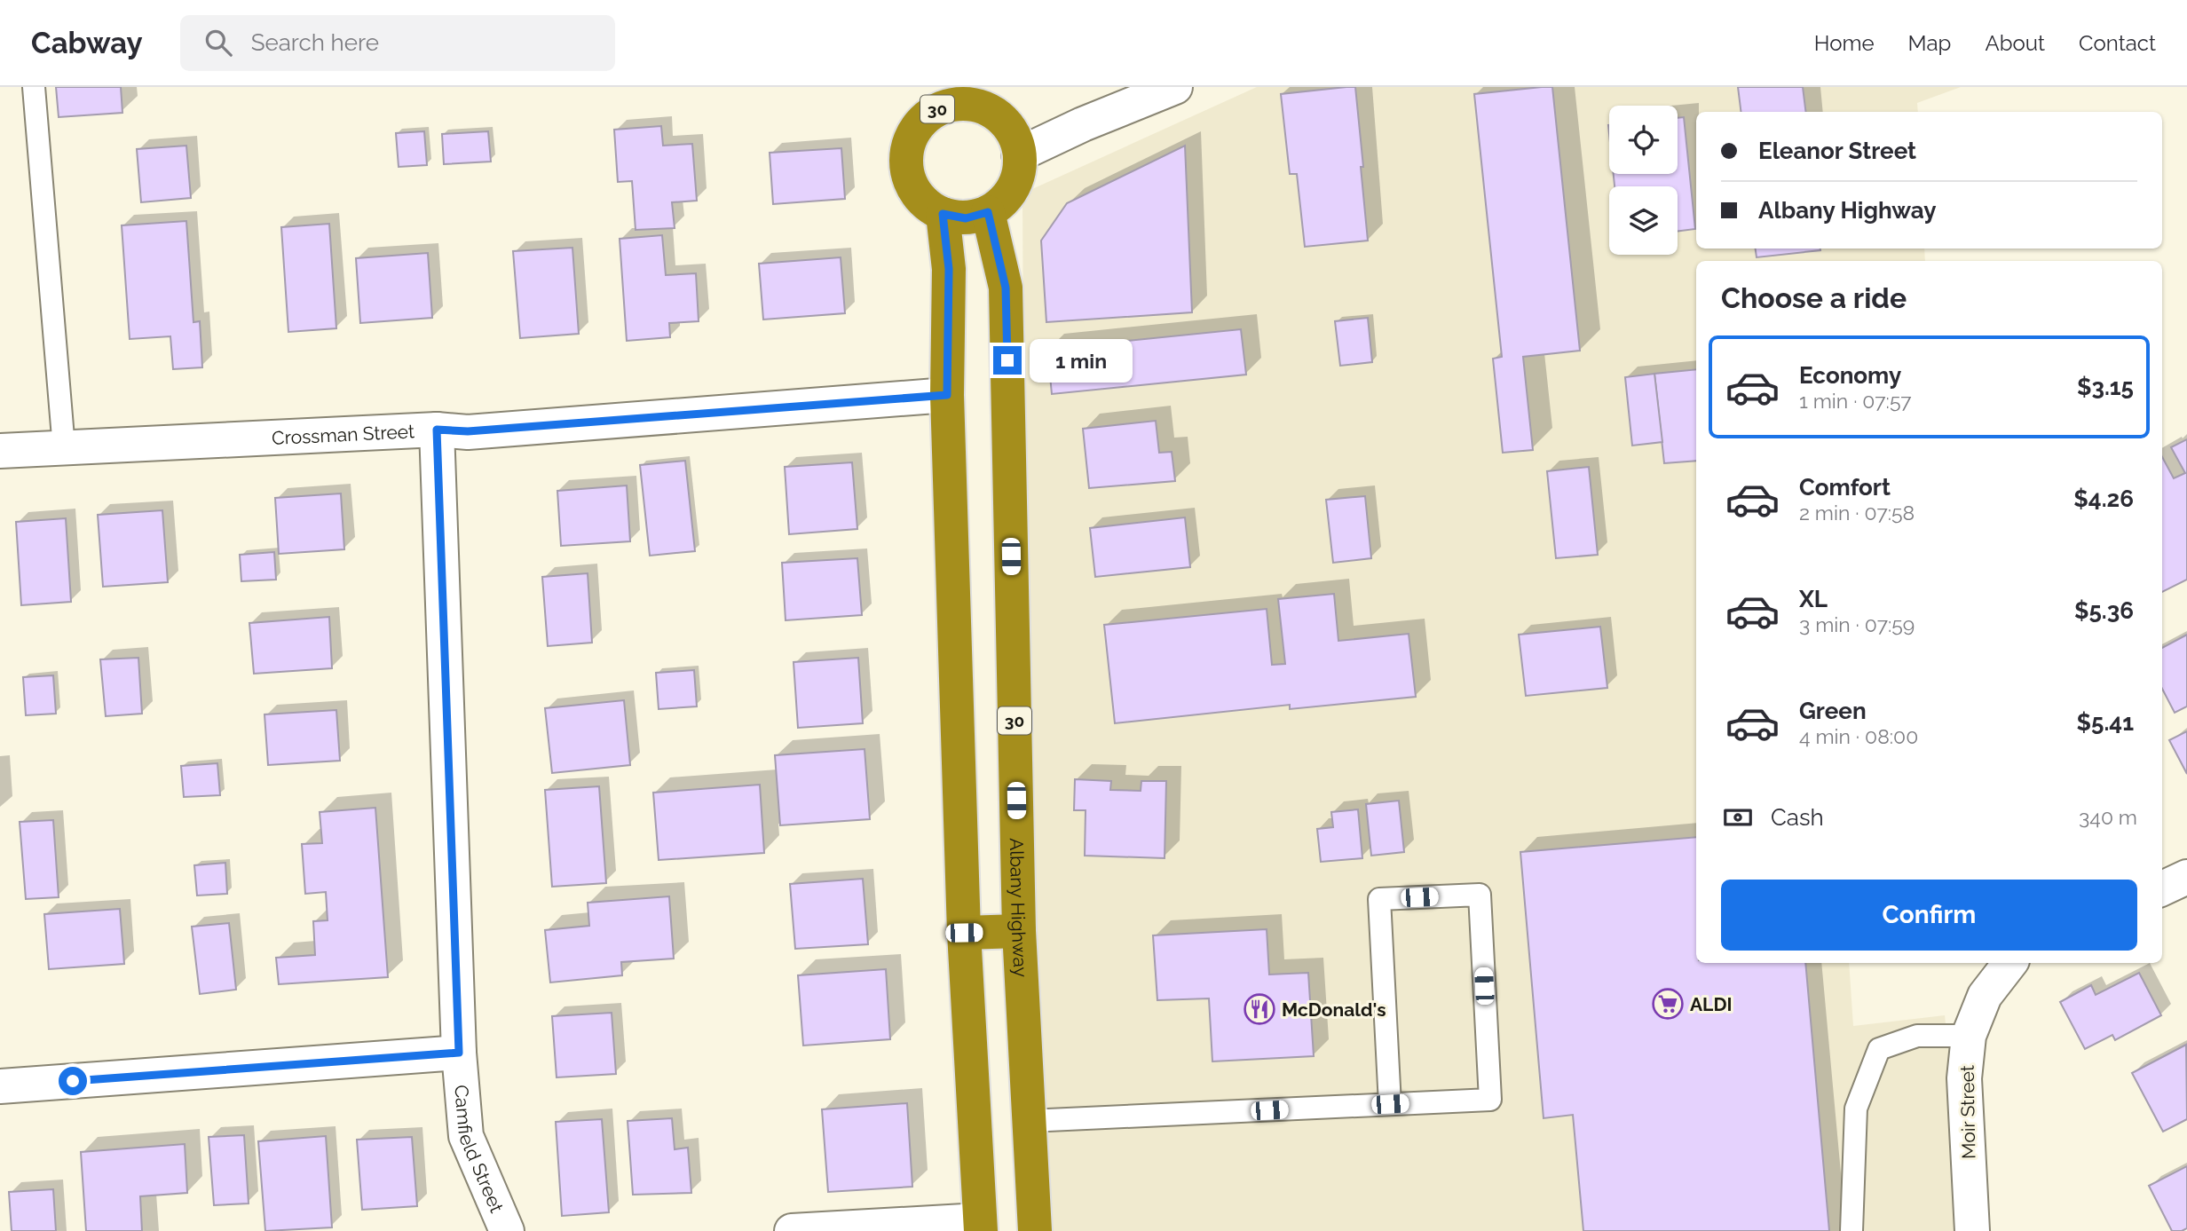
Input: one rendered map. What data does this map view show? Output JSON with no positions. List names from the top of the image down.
{
  "streets": {
    "highway": ["30", "Albany Highway"],
    "street": ["Crossman Street", "Moir Street", "Camfield Street"]
  },
  "crossings": [
    ["30", "Albany Highway"],
    ["Crossman Street", "Camfield Street"]
  ],
  "places": {
    "supermarket": ["ALDI"],
    "restaurant": ["McDonald's"]
  },
  "page": {
    "header": "Cabway",
    "search": "Search here",
    "nav": [
      "Home",
      "Map",
      "About",
      "Contact"
    ],
    "banner": ["Eleanor Street", "Albany Highway"],
    "heading": "Choose a ride",
    "list": [
      {
        "name": "Economy",
        "note": "1 min · 07:57",
        "value": "$3.15"
      },
      {
        "name": "Comfort",
        "note": "2 min · 07:58",
        "value": "$4.26"
      },
      {
        "name": "XL",
        "note": "3 min · 07:59",
        "value": "$5.36"
      },
      {
        "name": "Green",
        "note": "4 min · 08:00",
        "value": "$5.41"
      }
    ],
    "bubble": "1 min",
    "pay": ["Cash", "340 m"],
    "buttons": "Confirm"
  }
}
